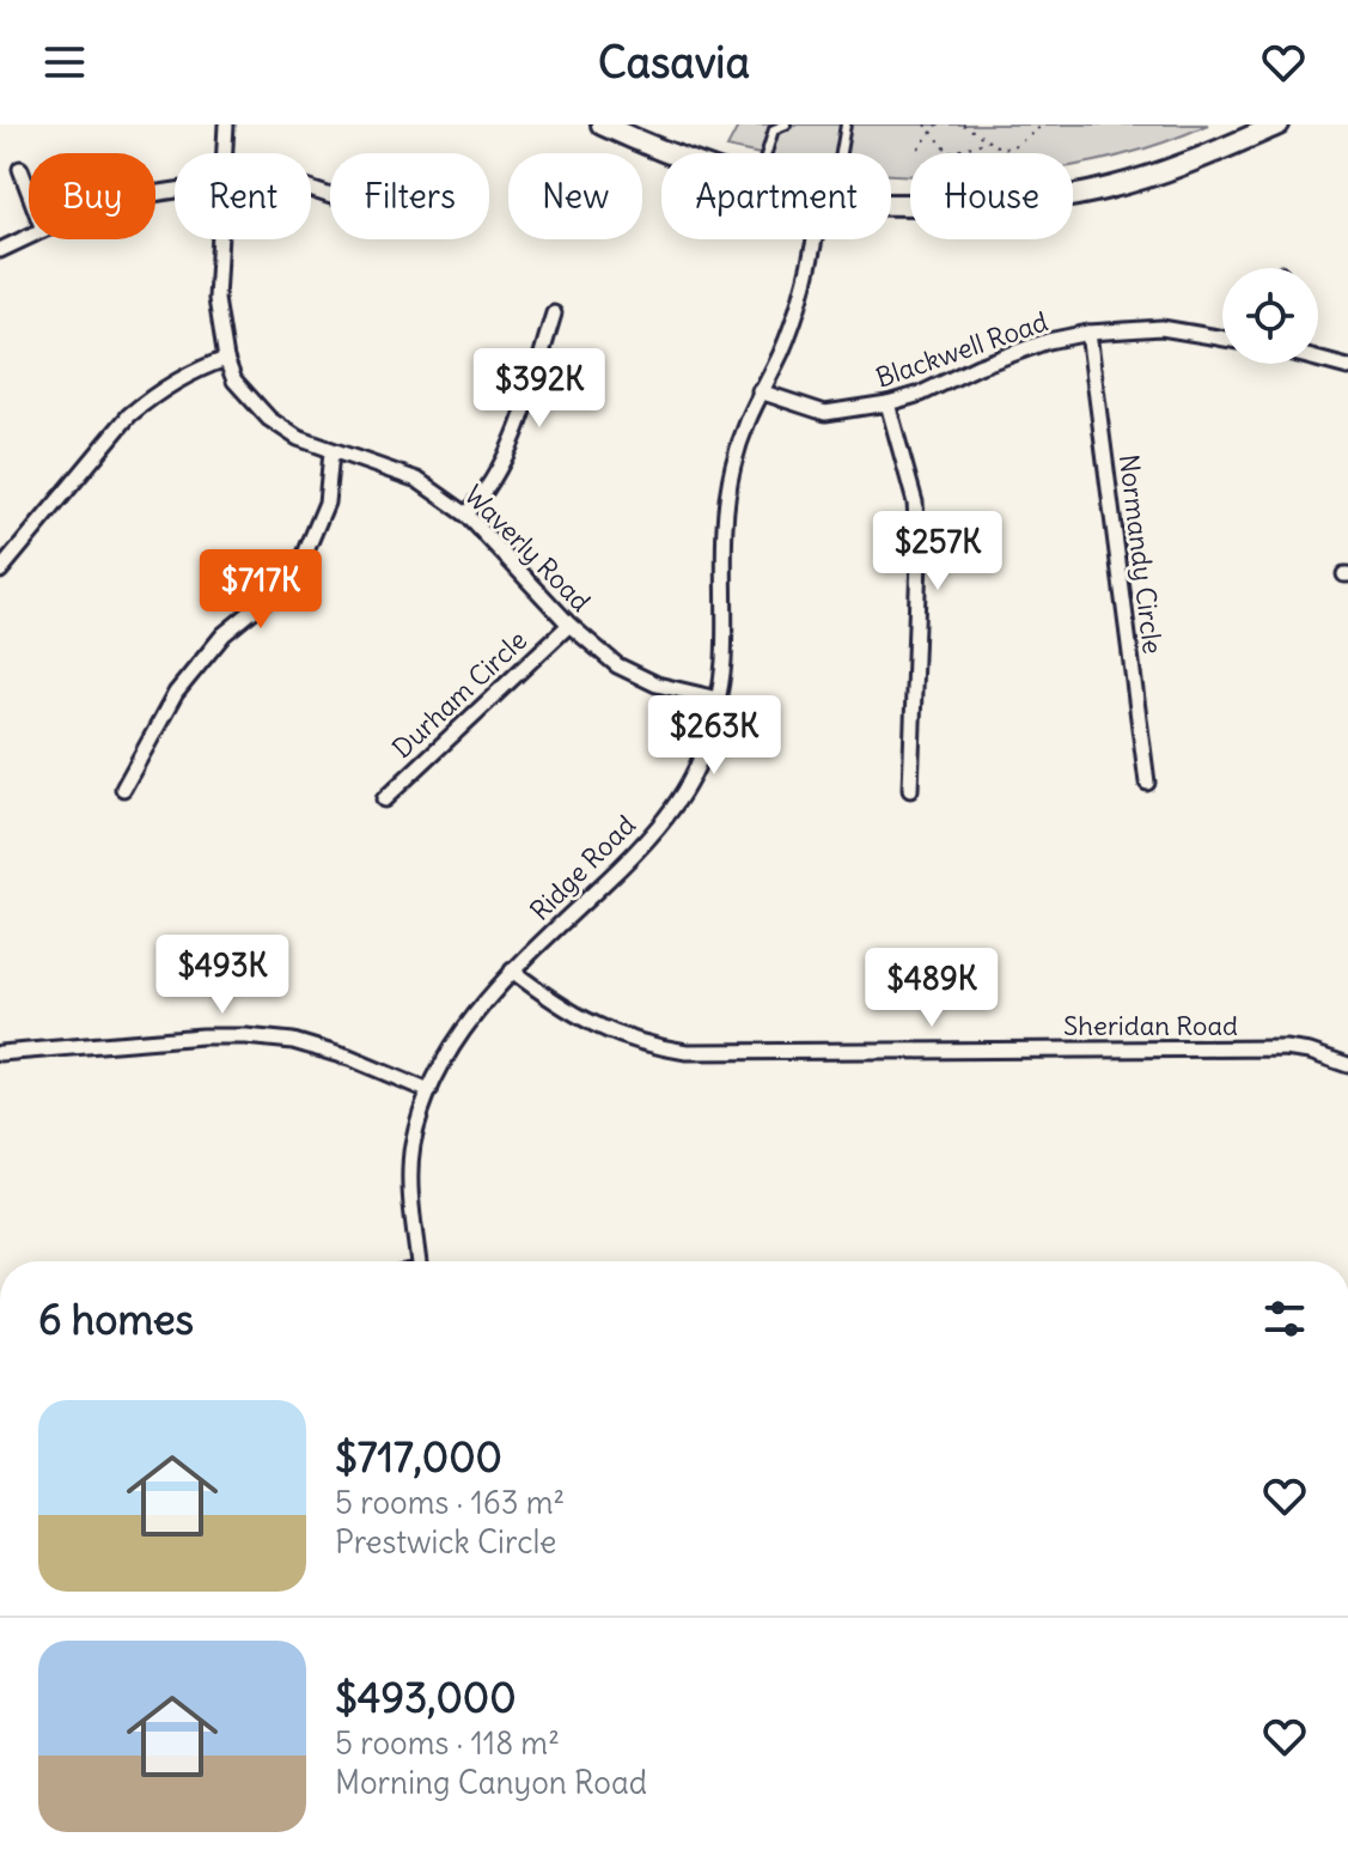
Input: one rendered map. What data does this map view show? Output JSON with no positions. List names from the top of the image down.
{
  "streets": {
    "street": [
      "Blackwell Road",
      "Waverly Road",
      "Normandy Circle",
      "Durham Circle",
      "Ridge Road",
      "Sheridan Road"
    ]
  },
  "crossings": [
    ["Blackwell Road", "Normandy Circle"],
    ["Blackwell Road", "Ridge Road"],
    ["Waverly Road", "Durham Circle"],
    ["Waverly Road", "Ridge Road"],
    ["Ridge Road", "Sheridan Road"]
  ],
  "page": {
    "header": "Casavia",
    "chip": [
      "Buy",
      "Rent",
      "Filters",
      "New",
      "Apartment",
      "House"
    ],
    "price": [
      "$392K",
      "$257K",
      "$717K",
      "$263K",
      "$493K",
      "$489K"
    ],
    "heading": "6 homes",
    "list": [
      {
        "name": "$717,000",
        "note": "5 rooms · 163 m² · Prestwick Circle"
      },
      {
        "name": "$493,000",
        "note": "5 rooms · 118 m² · Morning Canyon Road"
      }
    ]
  }
}
